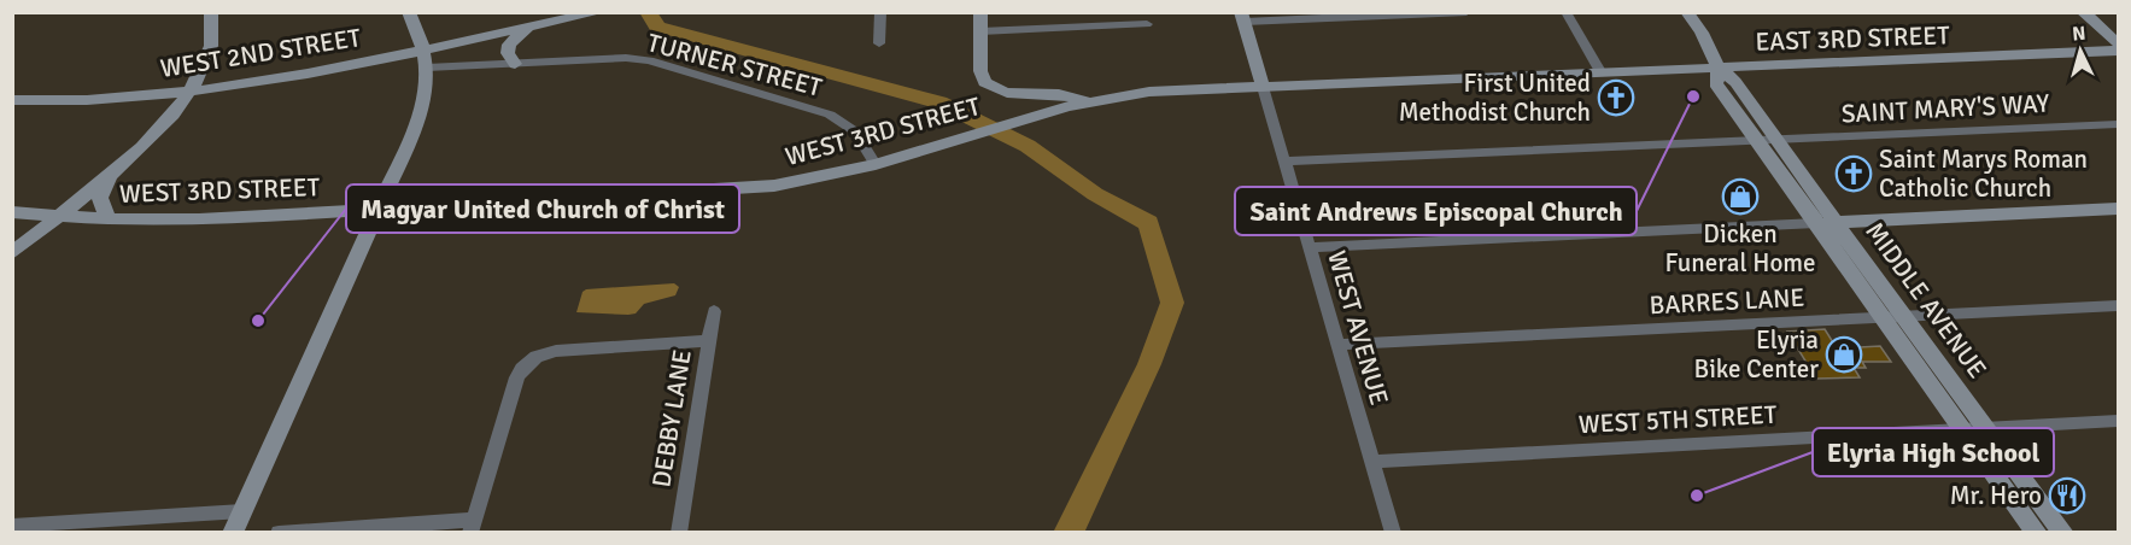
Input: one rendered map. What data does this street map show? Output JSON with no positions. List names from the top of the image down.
{
  "streets": {
    "main road": [
      "EAST 3RD STREET",
      "WEST 2ND STREET",
      "WEST 3RD STREET",
      "MIDDLE AVENUE",
      "WEST AVENUE"
    ],
    "street": [
      "TURNER STREET",
      "SAINT MARY'S WAY",
      "BARRES LANE",
      "DEBBY LANE",
      "WEST 5TH STREET"
    ]
  },
  "crossings": [
    ["EAST 3RD STREET", "WEST 3RD STREET"],
    ["EAST 3RD STREET", "MIDDLE AVENUE"],
    ["TURNER STREET", "WEST 3RD STREET"],
    ["SAINT MARY'S WAY", "MIDDLE AVENUE"],
    ["SAINT MARY'S WAY", "WEST AVENUE"],
    ["WEST 3RD STREET", "MIDDLE AVENUE"],
    ["WEST 3RD STREET", "WEST AVENUE"],
    ["MIDDLE AVENUE", "BARRES LANE"],
    ["MIDDLE AVENUE", "WEST 5TH STREET"],
    ["BARRES LANE", "WEST AVENUE"],
    ["WEST AVENUE", "WEST 5TH STREET"]
  ],
  "places": {
    "other": ["Saint Andrews Episcopal Church", "Magyar United Church of Christ", "Elyria High School"],
    "church": ["First United Methodist Church", "Saint Marys Roman Catholic Church"],
    "shop": ["Dicken Funeral Home", "Elyria Bike Center"],
    "restaurant": ["Mr. Hero"]
  },
  "north": "top"
}
